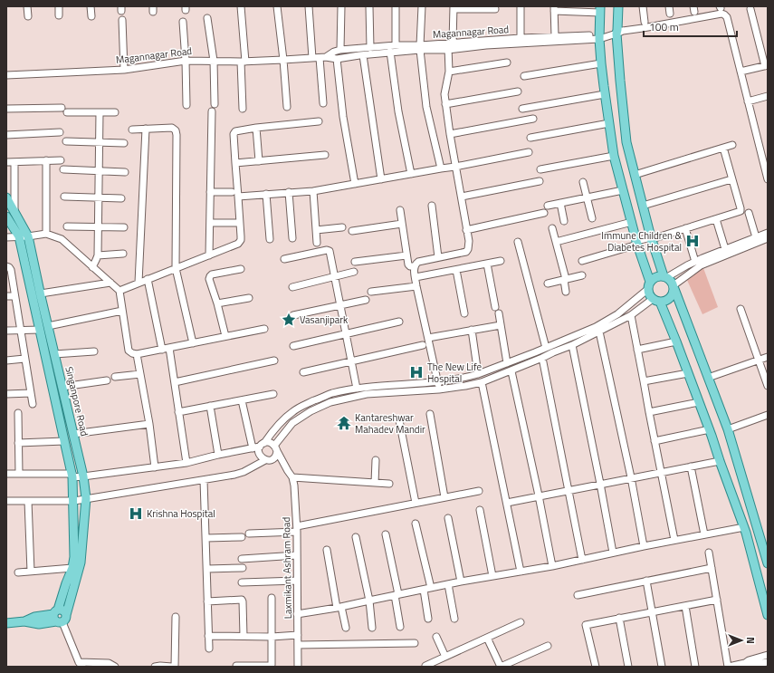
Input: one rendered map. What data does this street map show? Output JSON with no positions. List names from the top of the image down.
{
  "streets": {
    "main road": ["Singanpore Road"],
    "street": ["Magannagar Road", "Laxmikant Ashram Road"]
  },
  "places": {
    "hospital": ["Immune Children & Diabetes Hospital", "The New Life Hospital", "Krishna Hospital"],
    "place": ["Vasanjipark"],
    "temple": ["Kantareshwar Mahadev Mandir"]
  },
  "scale_bar": "100 m",
  "north": "right"
}
